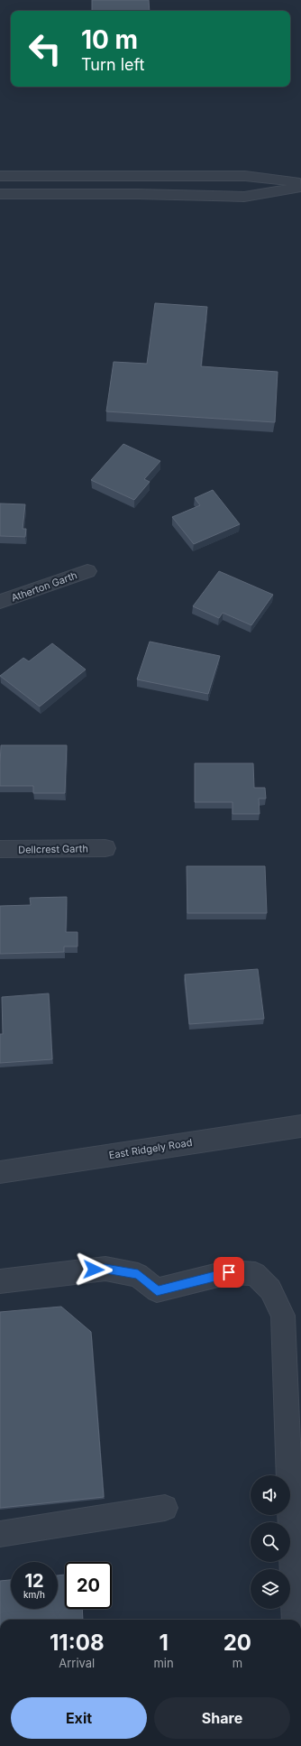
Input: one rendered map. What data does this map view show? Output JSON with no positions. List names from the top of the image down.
{
  "streets": {
    "street": ["Atherton Garth", "Dellcrest Garth", "East Ridgely Road"]
  },
  "page": {
    "turn": ["10 m", "Turn left"],
    "speed": "12 km/h",
    "limit": "20",
    "eta": [
      "11:08",
      "Arrival",
      "1",
      "min",
      "20",
      "m"
    ],
    "buttons": ["Exit", "Share"]
  }
}
